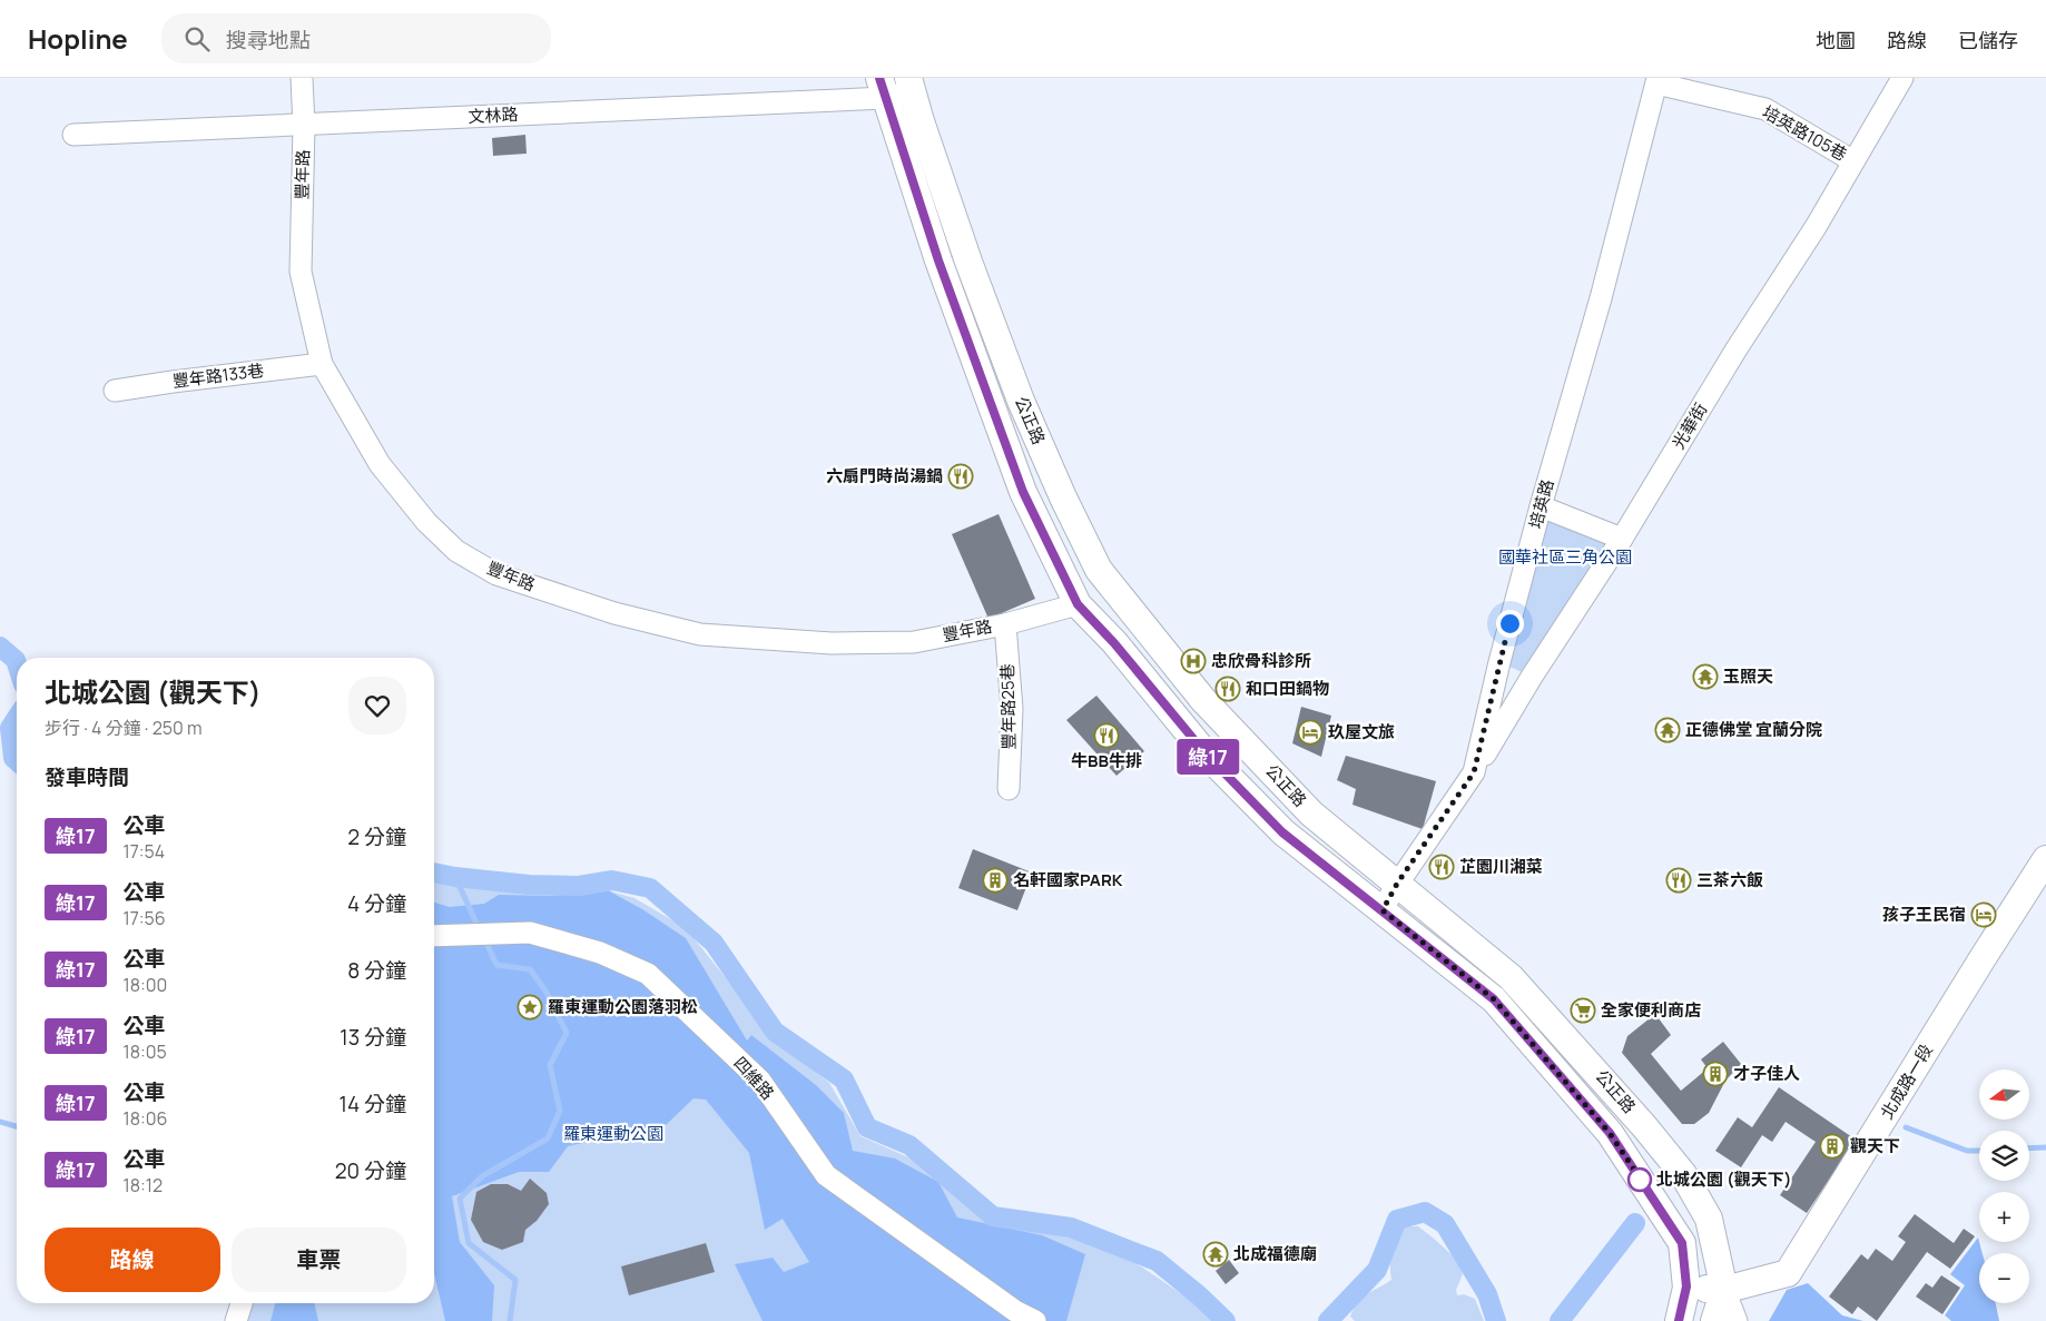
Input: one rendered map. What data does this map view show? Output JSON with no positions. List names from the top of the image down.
{
  "streets": {
    "street": [
      "文林路",
      "培英路105巷",
      "豐年路",
      "豐年路133巷",
      "公正路",
      "光華街",
      "培英路",
      "豐年路25巷",
      "四維路",
      "北成路一段"
    ]
  },
  "crossings": [
    ["文林路", "豐年路"],
    ["文林路", "公正路"],
    ["培英路105巷", "光華街"],
    ["培英路105巷", "培英路"],
    ["豐年路", "豐年路133巷"],
    ["豐年路", "公正路"],
    ["豐年路", "豐年路25巷"],
    ["公正路", "培英路"],
    ["公正路", "北成路一段"],
    ["光華街", "培英路"]
  ],
  "parks": ["國華社區三角公園", "羅東運動公園"],
  "places": {
    "restaurant": [
      "六扇門時尚湯鍋",
      "和口田鍋物",
      "牛BB牛排",
      "芷園川湘菜",
      "三茶六飯"
    ],
    "hospital": ["忠欣骨科診所"],
    "temple": ["玉照天", "正德佛堂 宜蘭分院", "北成福德廟"],
    "hotel": ["玖屋文旅", "孩子王民宿"],
    "building": ["名軒國家PARK", "才子佳人", "觀天下"],
    "place": ["羅東運動公園落羽松"],
    "supermarket": ["全家便利商店"],
    "other": ["北城公園 (觀天下)"]
  },
  "lines": ["bus line 綠17"],
  "north": "left",
  "page": {
    "header": "Hopline",
    "search": "搜尋地點",
    "nav": ["地圖", "路線", "已儲存"],
    "on_map": "綠17",
    "heading": [
      ["北城公園 (觀天下)", "步行 · 4 分鐘 · 250 m"],
      "發車時間"
    ],
    "list": [
      {
        "mark": "綠17",
        "name": "公車",
        "note": "17:54",
        "value": "2 分鐘"
      },
      {
        "mark": "綠17",
        "name": "公車",
        "note": "17:56",
        "value": "4 分鐘"
      },
      {
        "mark": "綠17",
        "name": "公車",
        "note": "18:00",
        "value": "8 分鐘"
      },
      {
        "mark": "綠17",
        "name": "公車",
        "note": "18:05",
        "value": "13 分鐘"
      },
      {
        "mark": "綠17",
        "name": "公車",
        "note": "18:06",
        "value": "14 分鐘"
      },
      {
        "mark": "綠17",
        "name": "公車",
        "note": "18:12",
        "value": "20 分鐘"
      }
    ],
    "map_buttons": ["+", "−"],
    "buttons": ["路線", "車票"]
  }
}
